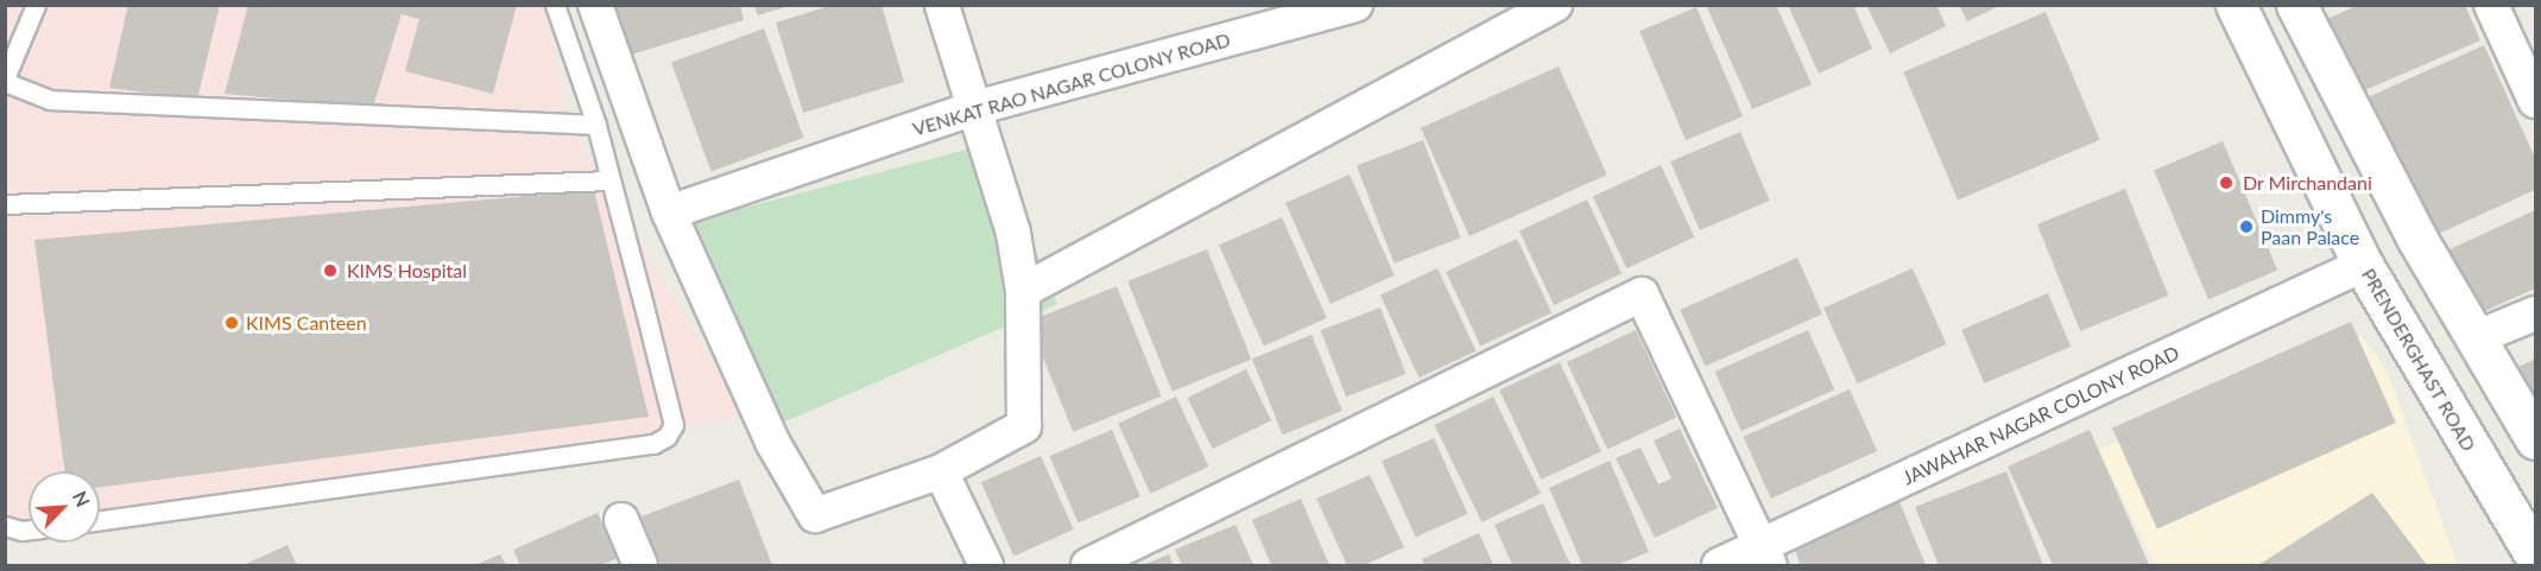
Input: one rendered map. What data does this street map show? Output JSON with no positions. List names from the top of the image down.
{
  "streets": {
    "street": ["VENKAT RAO NAGAR COLONY ROAD", "PRENDERGHAST ROAD", "JAWAHAR NAGAR COLONY ROAD"]
  },
  "crossings": [
    ["PRENDERGHAST ROAD", "JAWAHAR NAGAR COLONY ROAD"]
  ],
  "places": [
    "Dr Mirchandani",
    "Dimmy's Paan Palace",
    "KIMS Hospital",
    "KIMS Canteen"
  ],
  "north": "top right"
}
